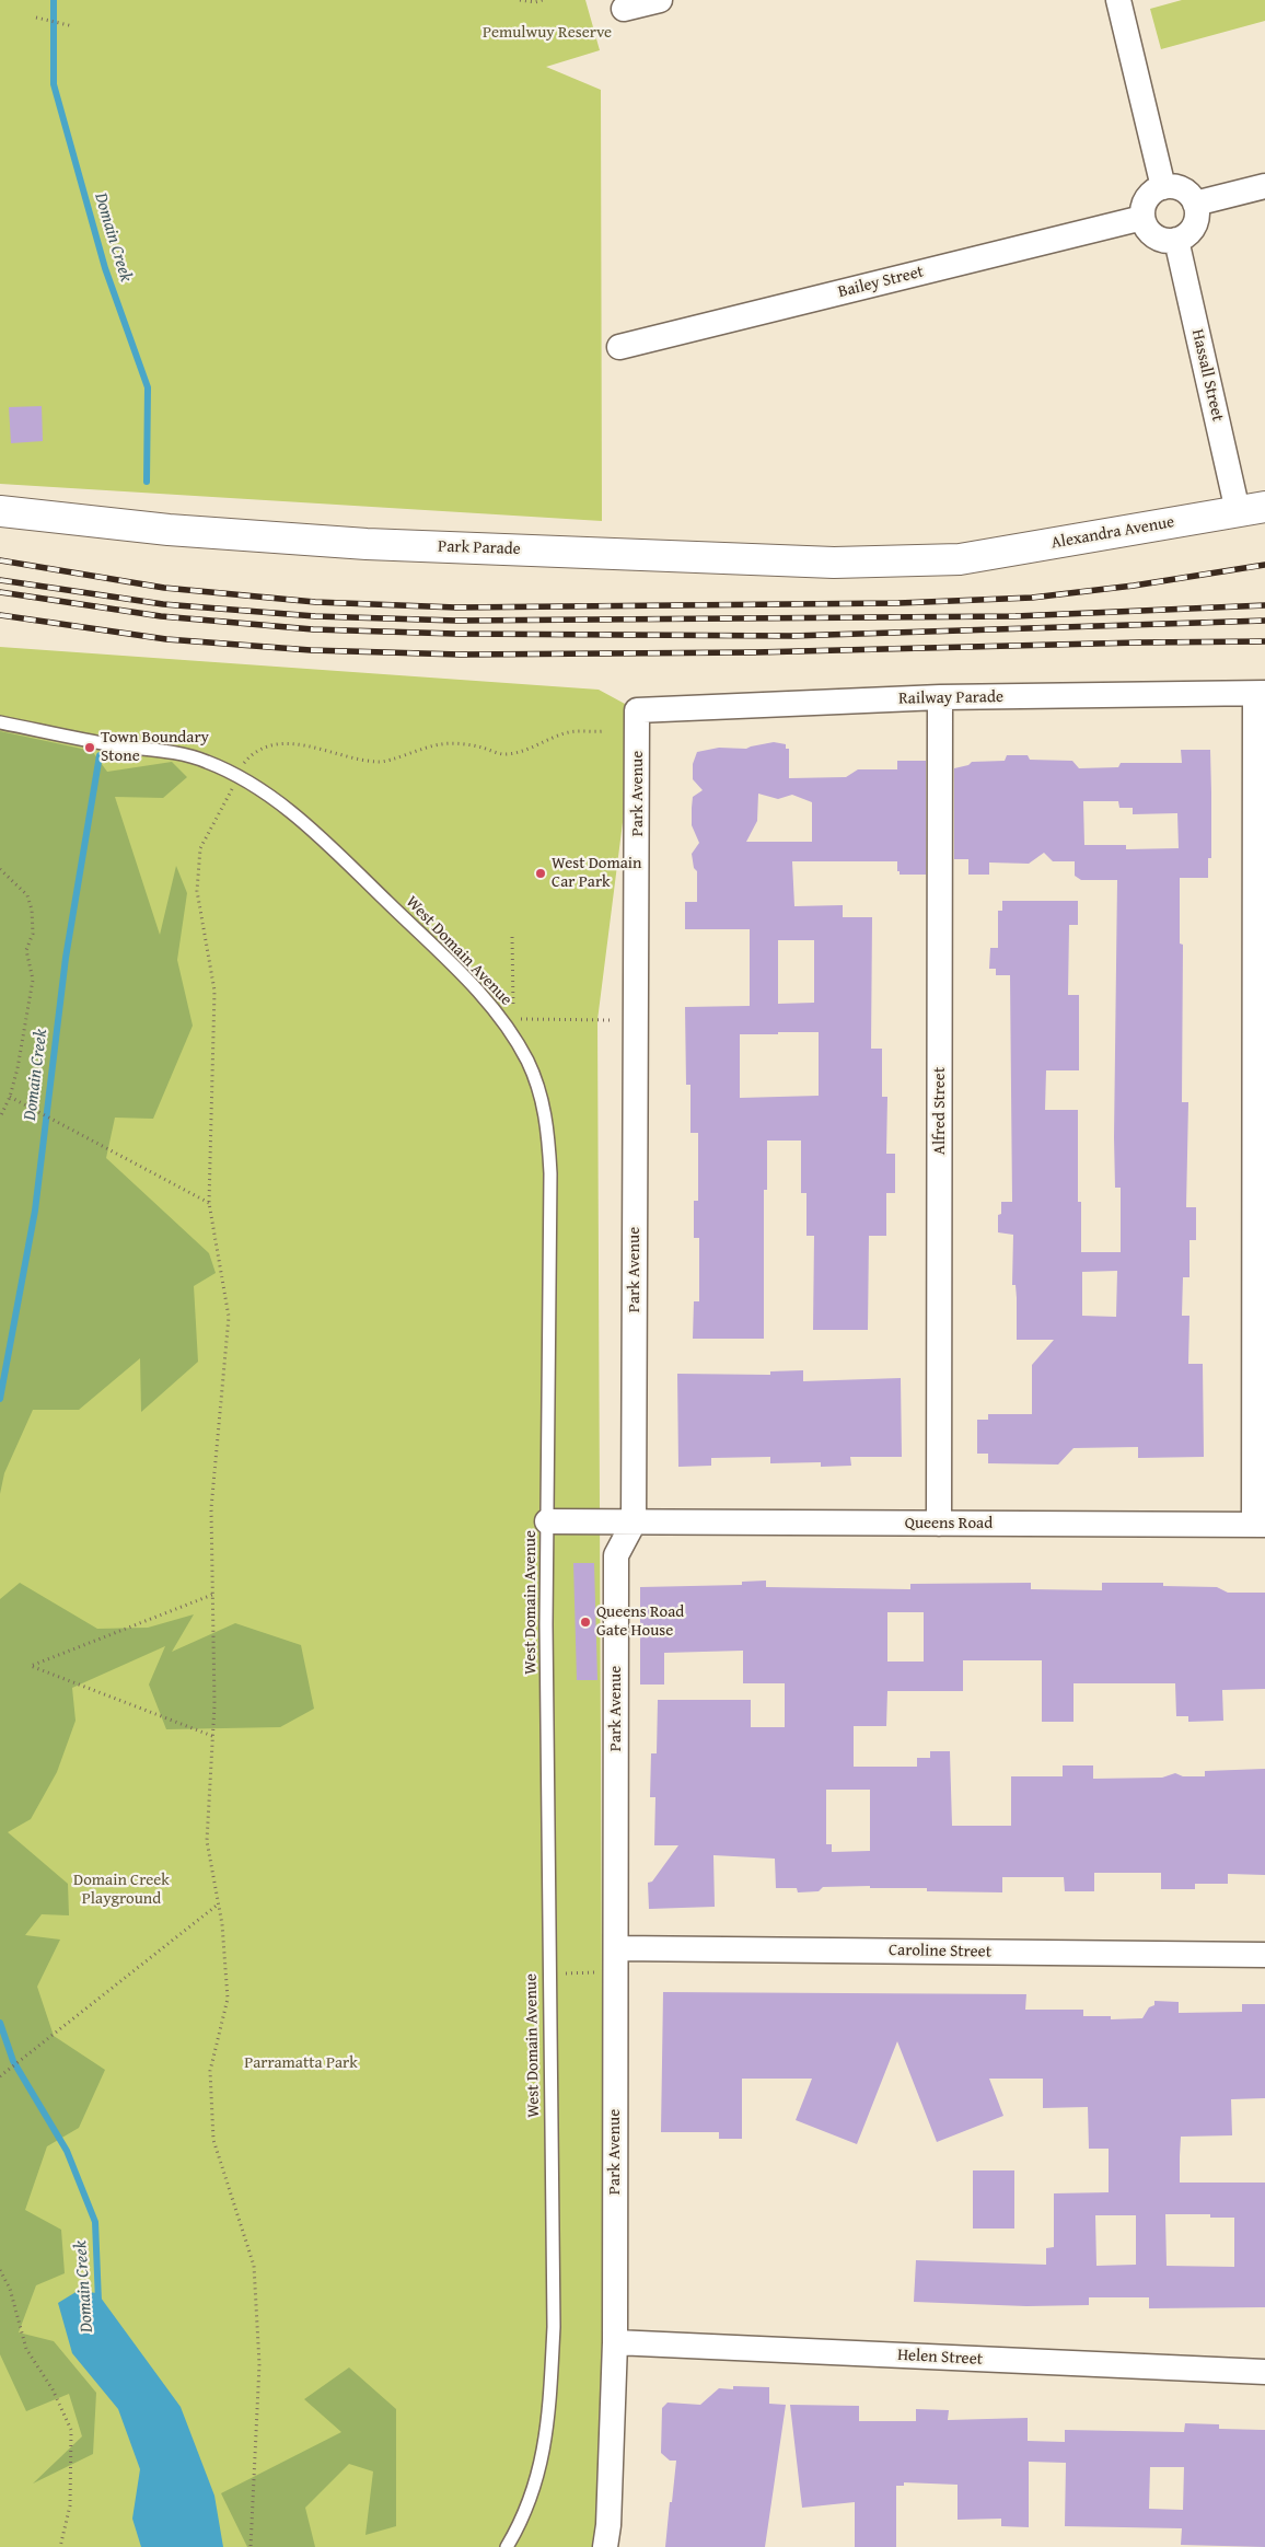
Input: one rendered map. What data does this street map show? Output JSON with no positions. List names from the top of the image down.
{
  "streets": {
    "street": [
      "Bailey Street",
      "Hassall Street",
      "Alexandra Avenue",
      "Park Parade",
      "Railway Parade",
      "Park Avenue",
      "Alfred Street",
      "Queens Road",
      "Caroline Street",
      "Helen Street"
    ],
    "lane": ["West Domain Avenue"]
  },
  "crossings": [
    ["Bailey Street", "Hassall Street"],
    ["Hassall Street", "Alexandra Avenue"],
    ["Alexandra Avenue", "Park Parade"],
    ["Railway Parade", "Park Avenue"],
    ["Railway Parade", "Alfred Street"],
    ["Park Avenue", "Queens Road"],
    ["Park Avenue", "Caroline Street"],
    ["Park Avenue", "Helen Street"],
    ["West Domain Avenue", "Queens Road"],
    ["Alfred Street", "Queens Road"]
  ],
  "water": ["Domain Creek"],
  "parks": ["Pemulwuy Reserve", "Domain Creek Playground", "Parramatta Park"],
  "places": ["Town Boundary Stone", "West Domain Car Park", "Queens Road Gate House"]
}
